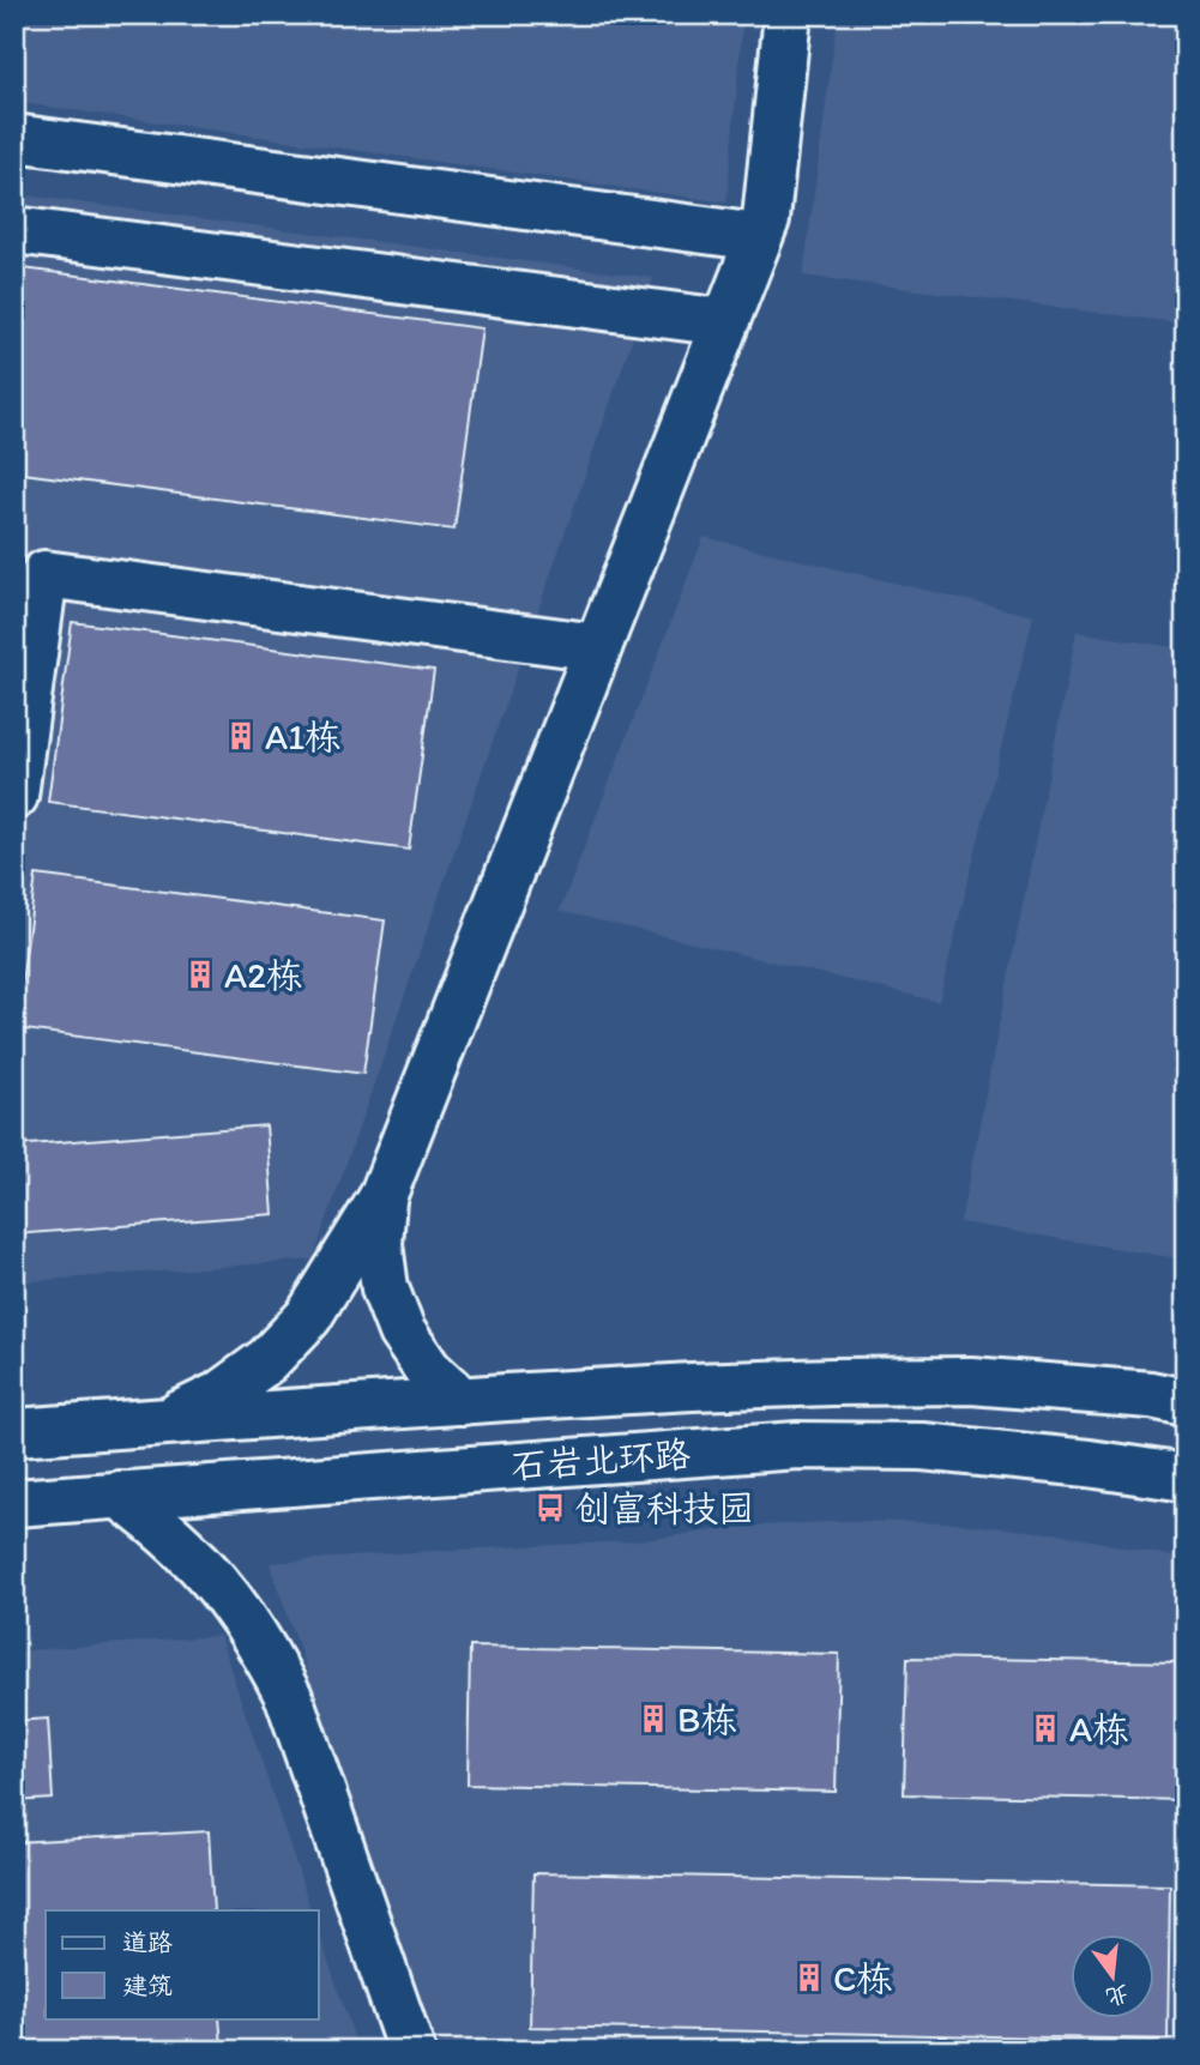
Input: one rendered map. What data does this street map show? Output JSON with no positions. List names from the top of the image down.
{
  "streets": {
    "main road": ["石岩北环路"]
  },
  "places": {
    "building": [
      "A1栋",
      "A2栋",
      "B栋",
      "A栋",
      "C栋"
    ],
    "bus stop": ["创富科技园"]
  },
  "legend": ["道路", "建筑"],
  "north": "bottom"
}
